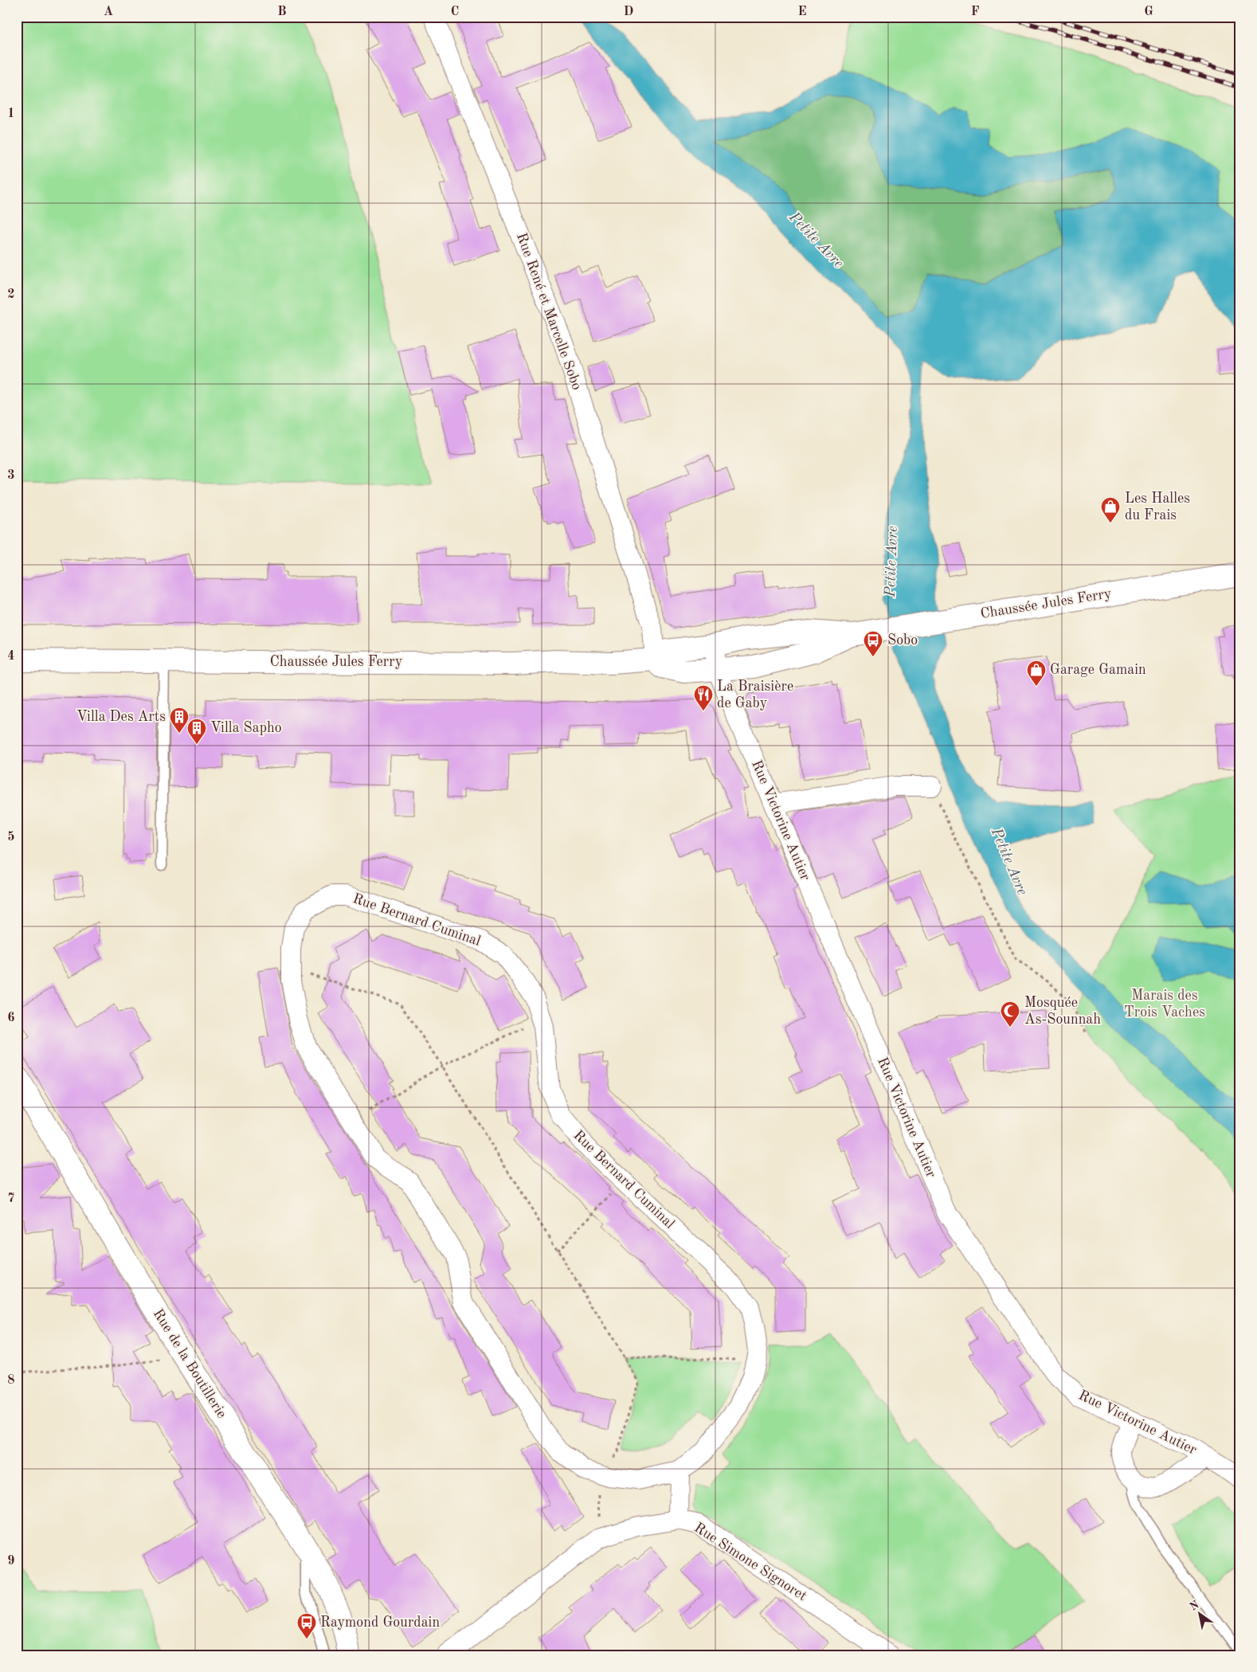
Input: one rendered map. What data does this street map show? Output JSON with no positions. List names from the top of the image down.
{
  "streets": {
    "main road": ["Chaussée Jules Ferry", "Rue de la Boutillerie"],
    "street": [
      "Rue René et Marcelle Sobo",
      "Rue Victorine Autier",
      "Rue Bernard Cuminal",
      "Rue Simone Signoret"
    ]
  },
  "crossings": [
    ["Rue René et Marcelle Sobo", "Chaussée Jules Ferry"],
    ["Chaussée Jules Ferry", "Rue Victorine Autier"]
  ],
  "water": ["Petite Avre"],
  "parks": ["Marais des Trois Vaches"],
  "places": {
    "shop": ["Les Halles du Frais", "Garage Gamain"],
    "bus stop": ["Sobo", "Raymond Gourdain"],
    "restaurant": ["La Braisière de Gaby"],
    "building": ["Villa Des Arts", "Villa Sapho"],
    "mosque": ["Mosquée As-Sounnah"]
  },
  "north": "top left",
  "grid": {
    "columns": [
      "A",
      "B",
      "C",
      "D",
      "E",
      "F",
      "G"
    ],
    "rows": [
      "1",
      "2",
      "3",
      "4",
      "5",
      "6",
      "7",
      "8",
      "9"
    ]
  }
}
